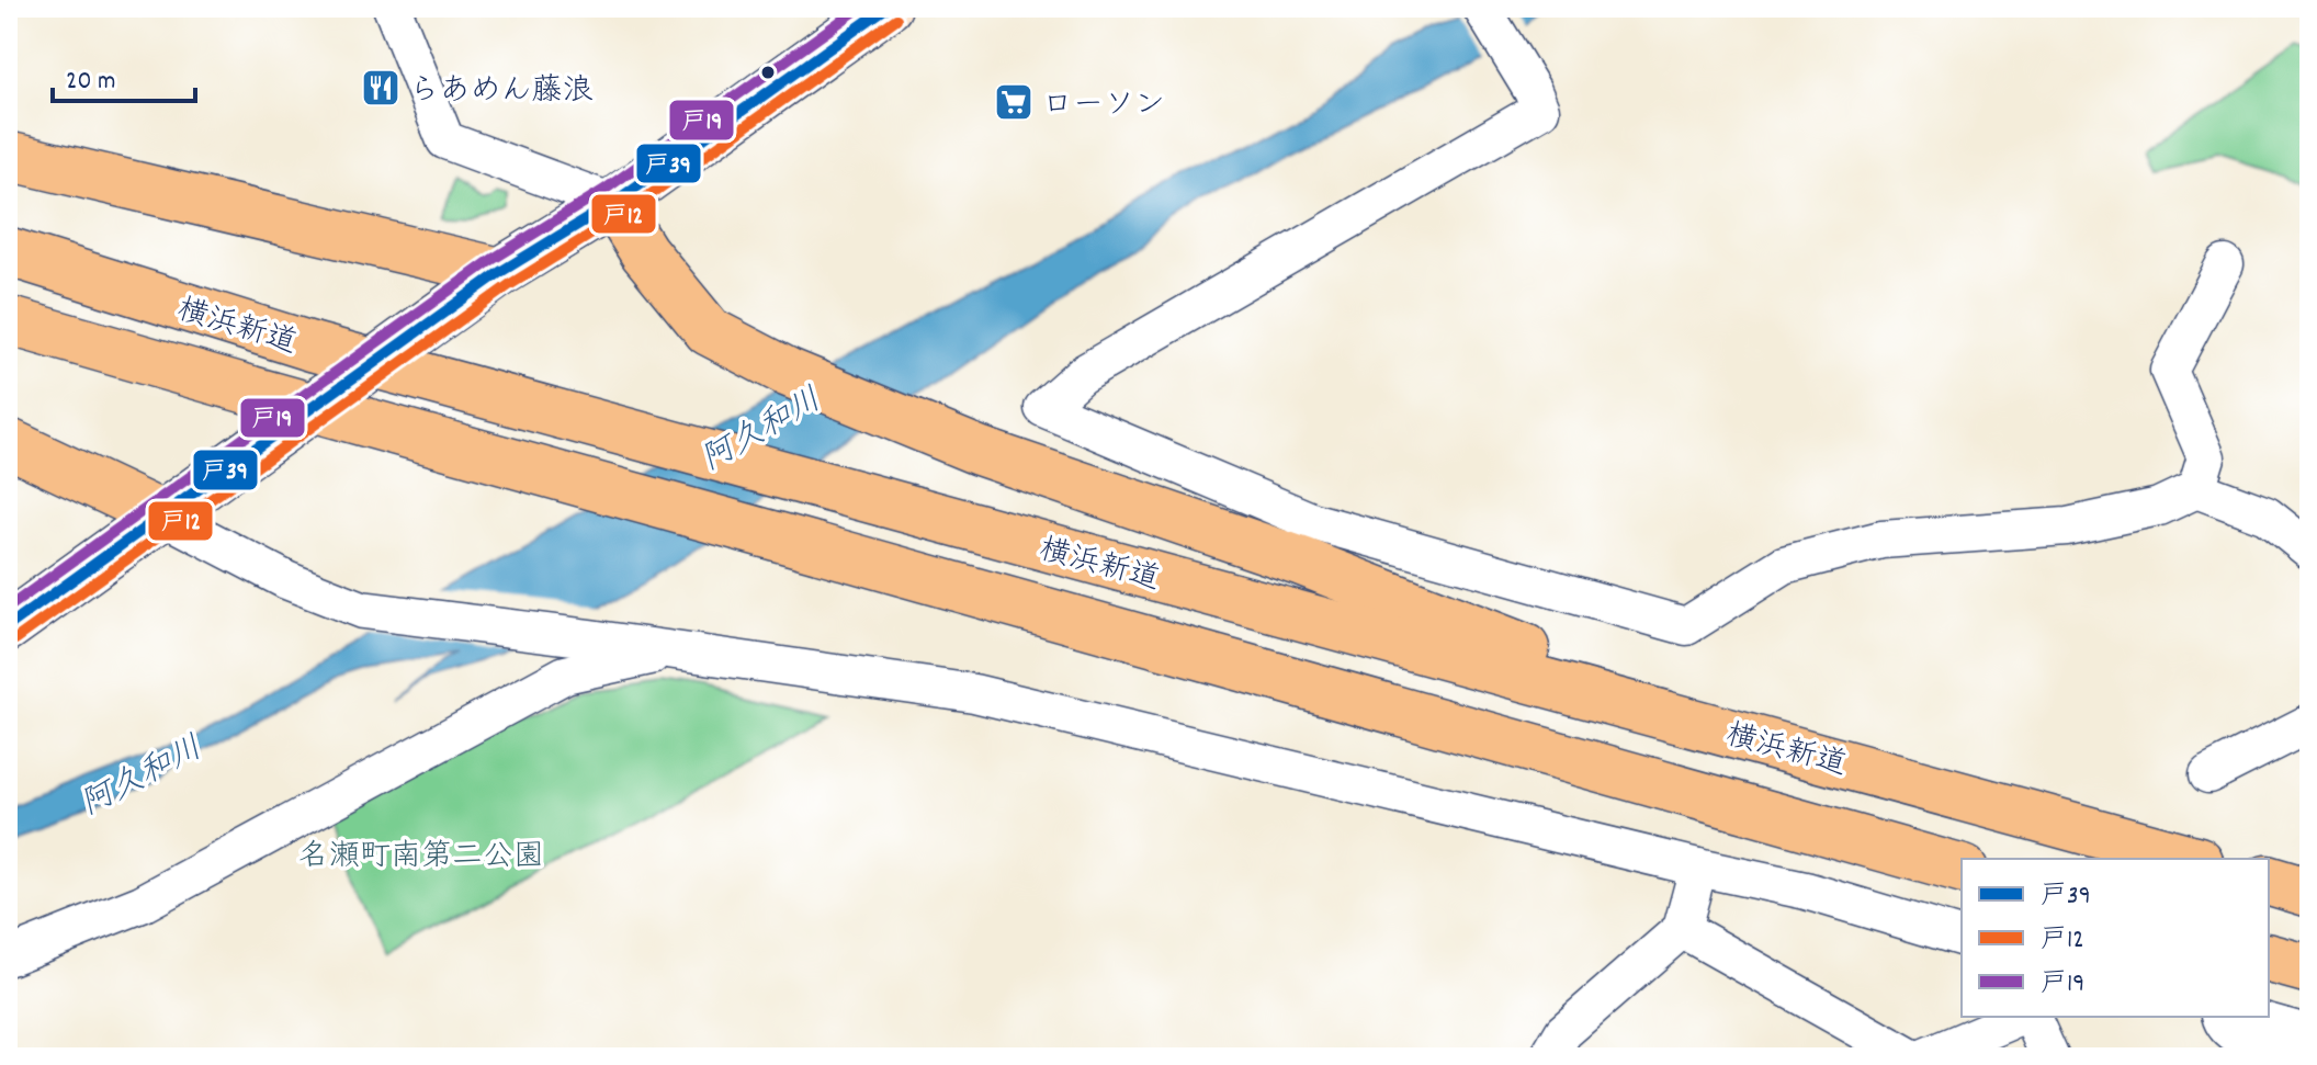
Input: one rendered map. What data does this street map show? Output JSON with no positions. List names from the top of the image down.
{
  "streets": {
    "highway": ["横浜新道"]
  },
  "water": ["阿久和川"],
  "parks": ["名瀬町南第二公園"],
  "places": {
    "restaurant": ["らあめん藤浪"],
    "supermarket": ["ローソン"]
  },
  "lines": ["transit line 戸39", "transit line 戸19", "transit line 戸12"],
  "legend": ["戸39", "戸12", "戸19"],
  "scale_bar": "20 m"
}
